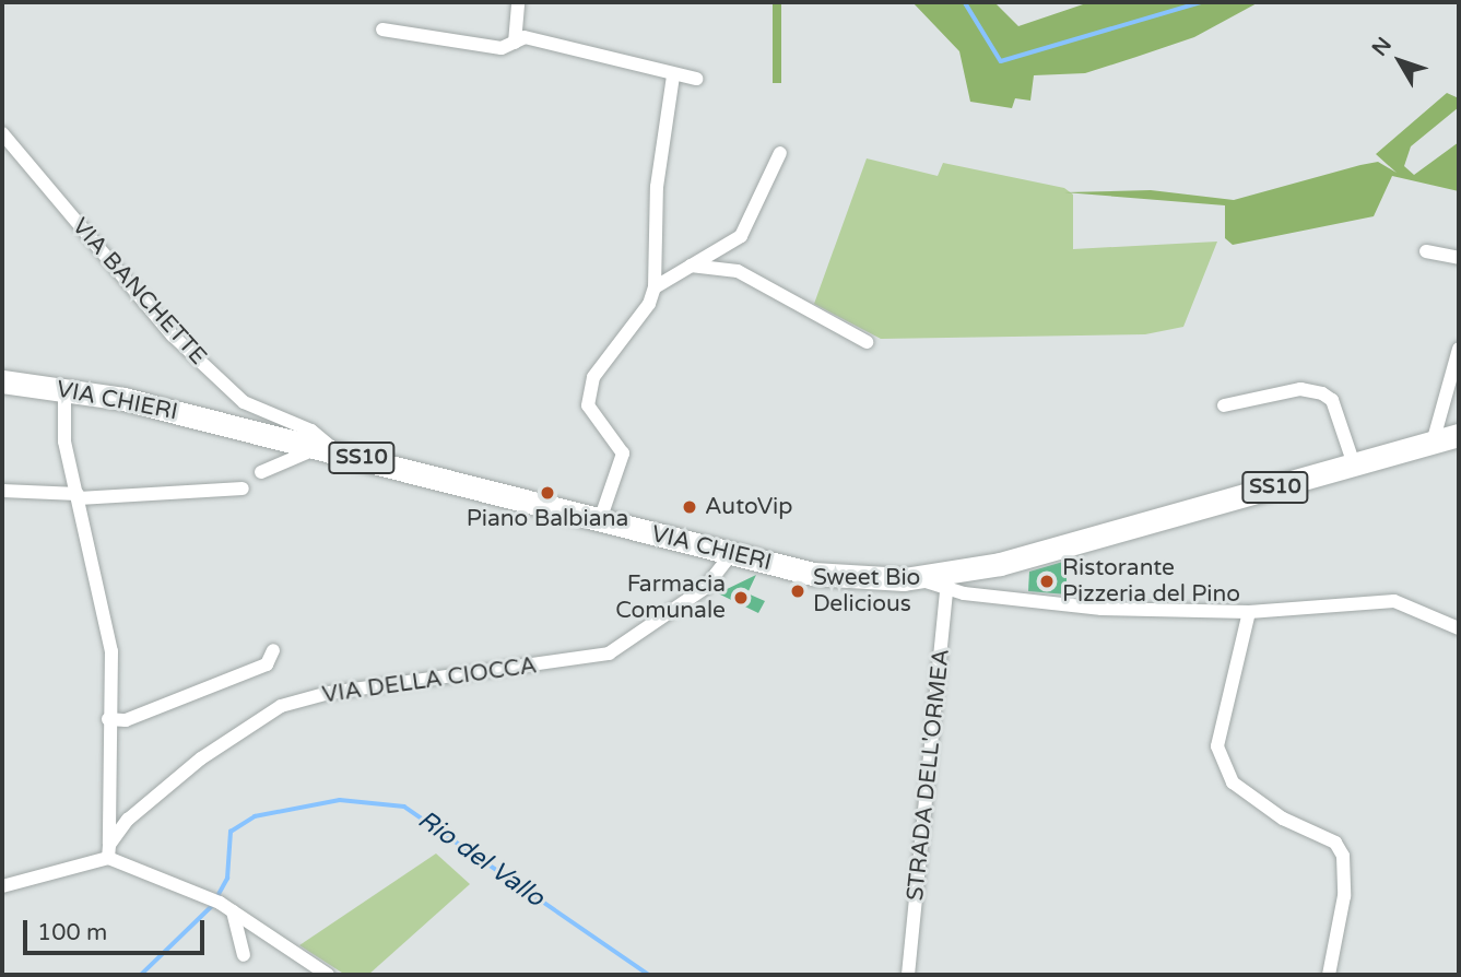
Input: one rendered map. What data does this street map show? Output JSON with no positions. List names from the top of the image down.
{
  "streets": {
    "main road": ["VIA CHIERI", "SS10"],
    "street": ["VIA BANCHETTE", "VIA DELLA CIOCCA", "STRADA DELL'ORMEA"]
  },
  "crossings": [
    ["VIA BANCHETTE", "VIA CHIERI"],
    ["VIA CHIERI", "VIA DELLA CIOCCA"],
    ["VIA CHIERI", "STRADA DELL'ORMEA"]
  ],
  "water": ["Rio del Vallo"],
  "places": [
    "Piano Balbiana",
    "AutoVip",
    "Ristorante Pizzeria del Pino",
    "Sweet Bio Delicious",
    "Farmacia Comunale"
  ],
  "scale_bar": "100 m",
  "north": "top left"
}
